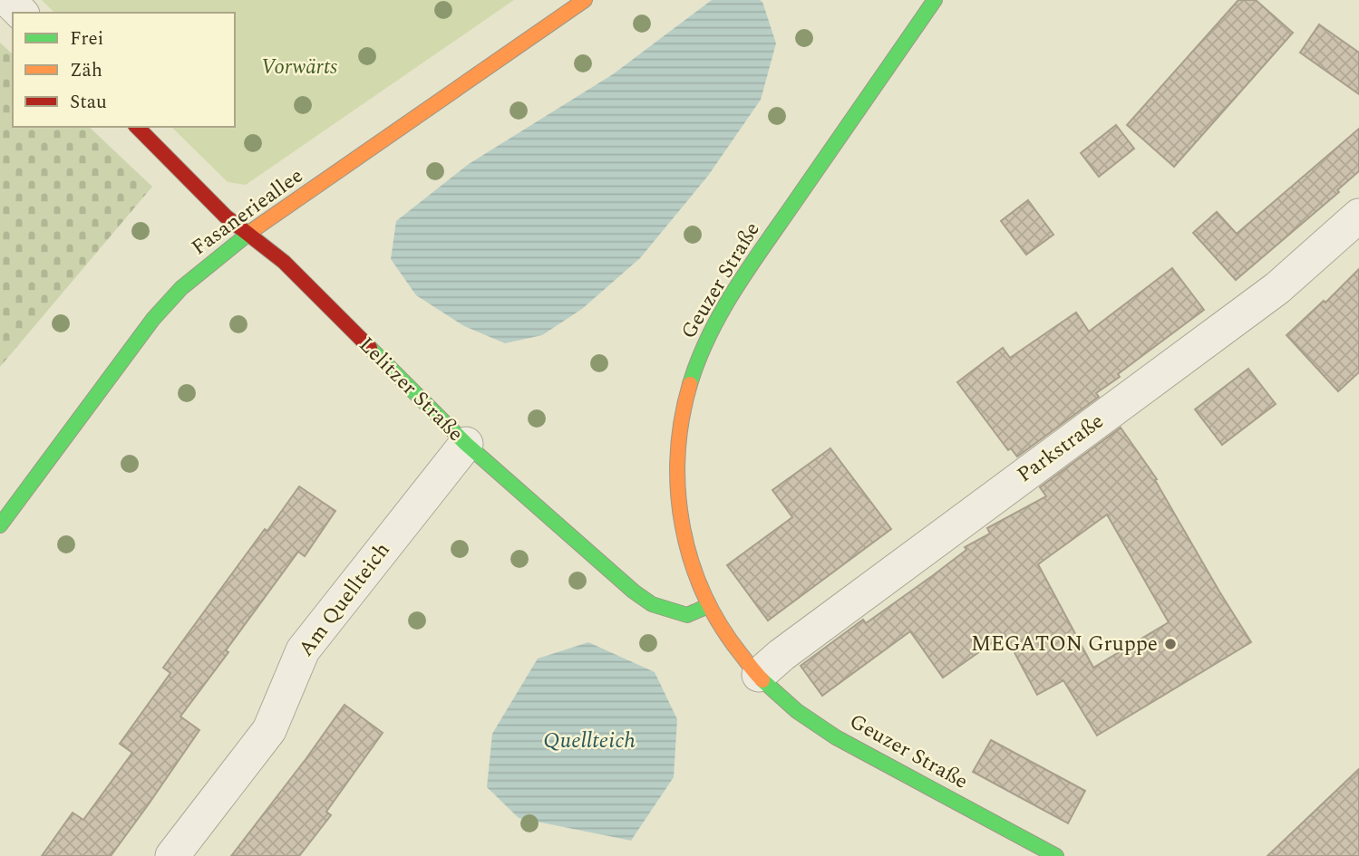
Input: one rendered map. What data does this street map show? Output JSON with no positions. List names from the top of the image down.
{
  "streets": {
    "street": [
      "Fasanerieallee",
      "Geuzer Straße",
      "Lelitzer Straße",
      "Parkstraße",
      "Am Quellteich"
    ]
  },
  "crossings": [
    ["Fasanerieallee", "Lelitzer Straße"],
    ["Geuzer Straße", "Lelitzer Straße"],
    ["Geuzer Straße", "Parkstraße"],
    ["Lelitzer Straße", "Am Quellteich"]
  ],
  "water": ["Quellteich"],
  "parks": ["Vorwärts"],
  "places": ["MEGATON Gruppe"],
  "legend": ["Frei", "Zäh", "Stau"]
}
